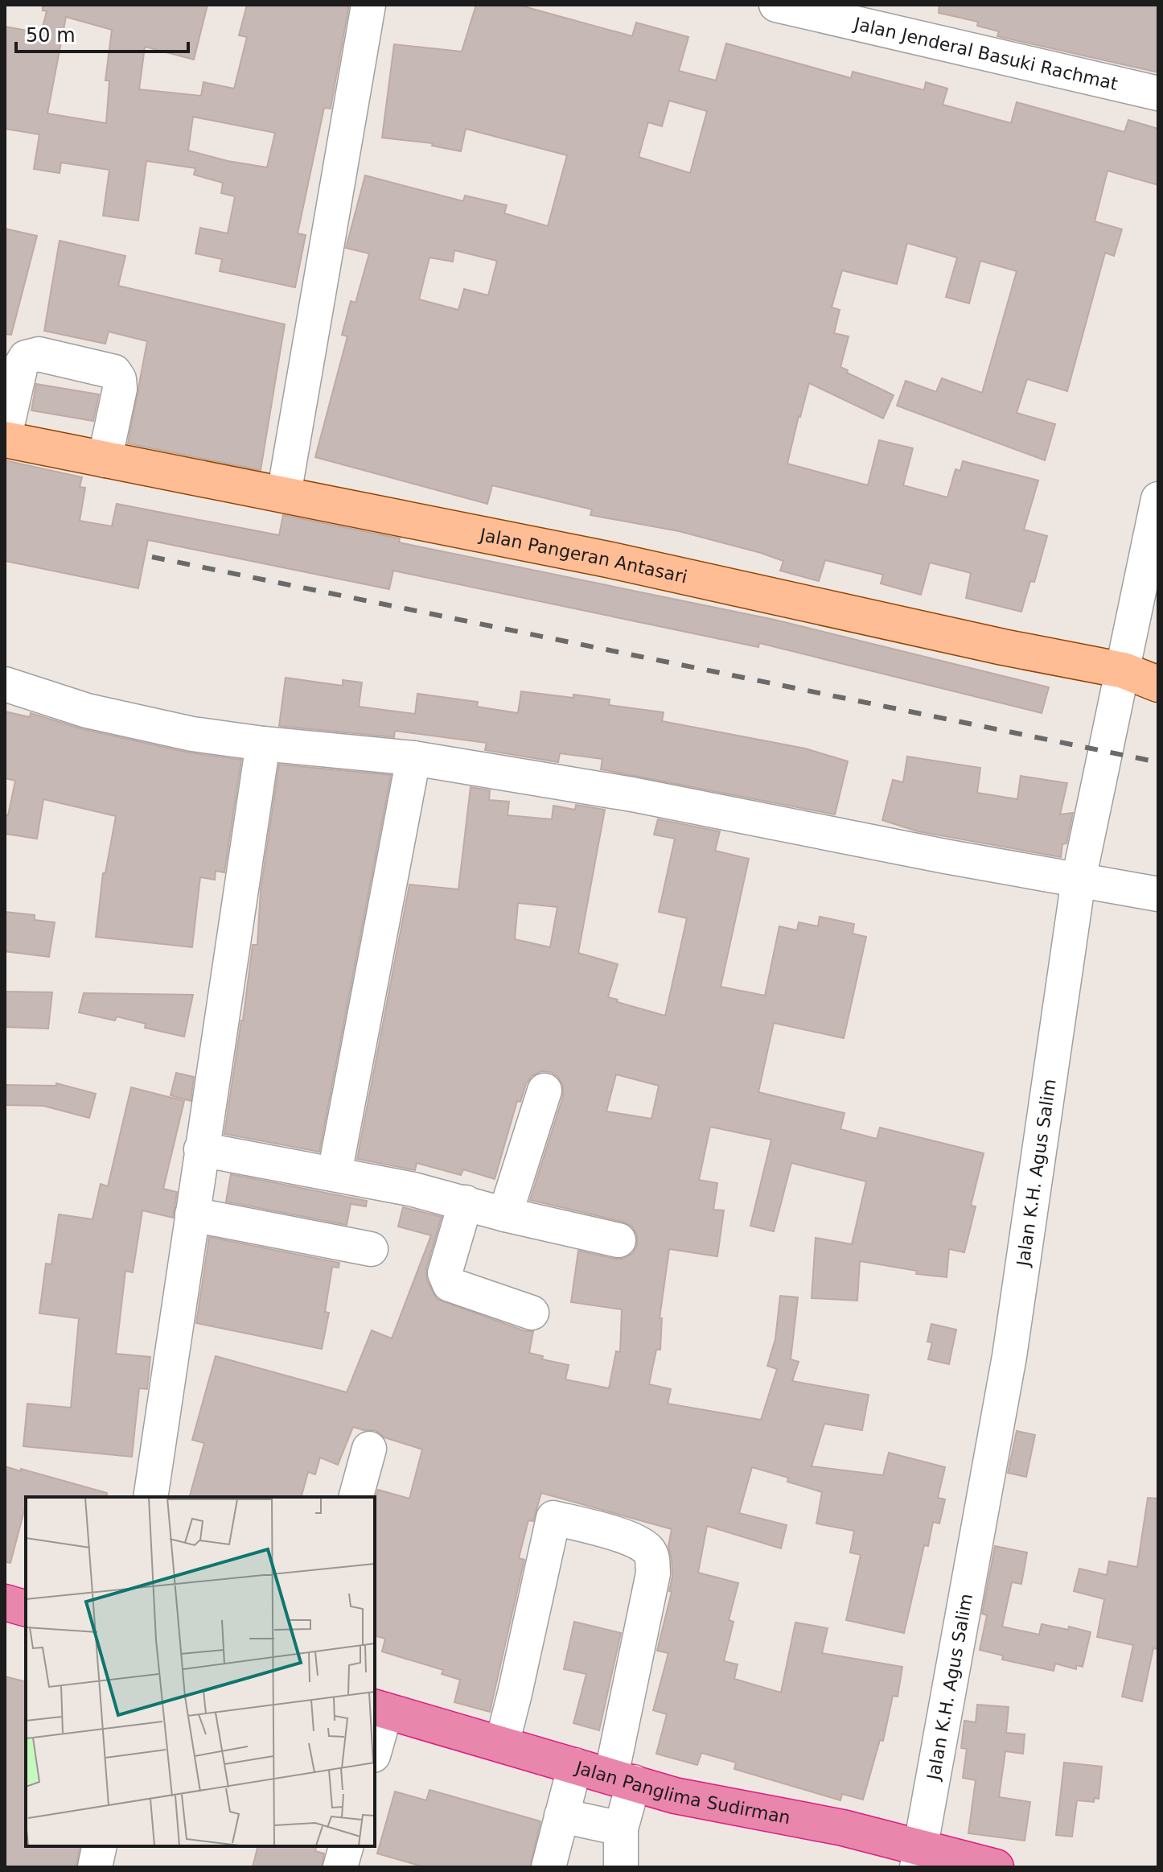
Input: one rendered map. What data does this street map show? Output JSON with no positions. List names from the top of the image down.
{
  "streets": {
    "highway": ["Jalan Panglima Sudirman"],
    "main road": ["Jalan Pangeran Antasari"],
    "street": ["Jalan Jenderal Basuki Rachmat", "Jalan K.H. Agus Salim"]
  },
  "crossings": [
    ["Jalan Pangeran Antasari", "Jalan K.H. Agus Salim"],
    ["Jalan K.H. Agus Salim", "Jalan Panglima Sudirman"]
  ],
  "scale_bar": "50 m"
}
